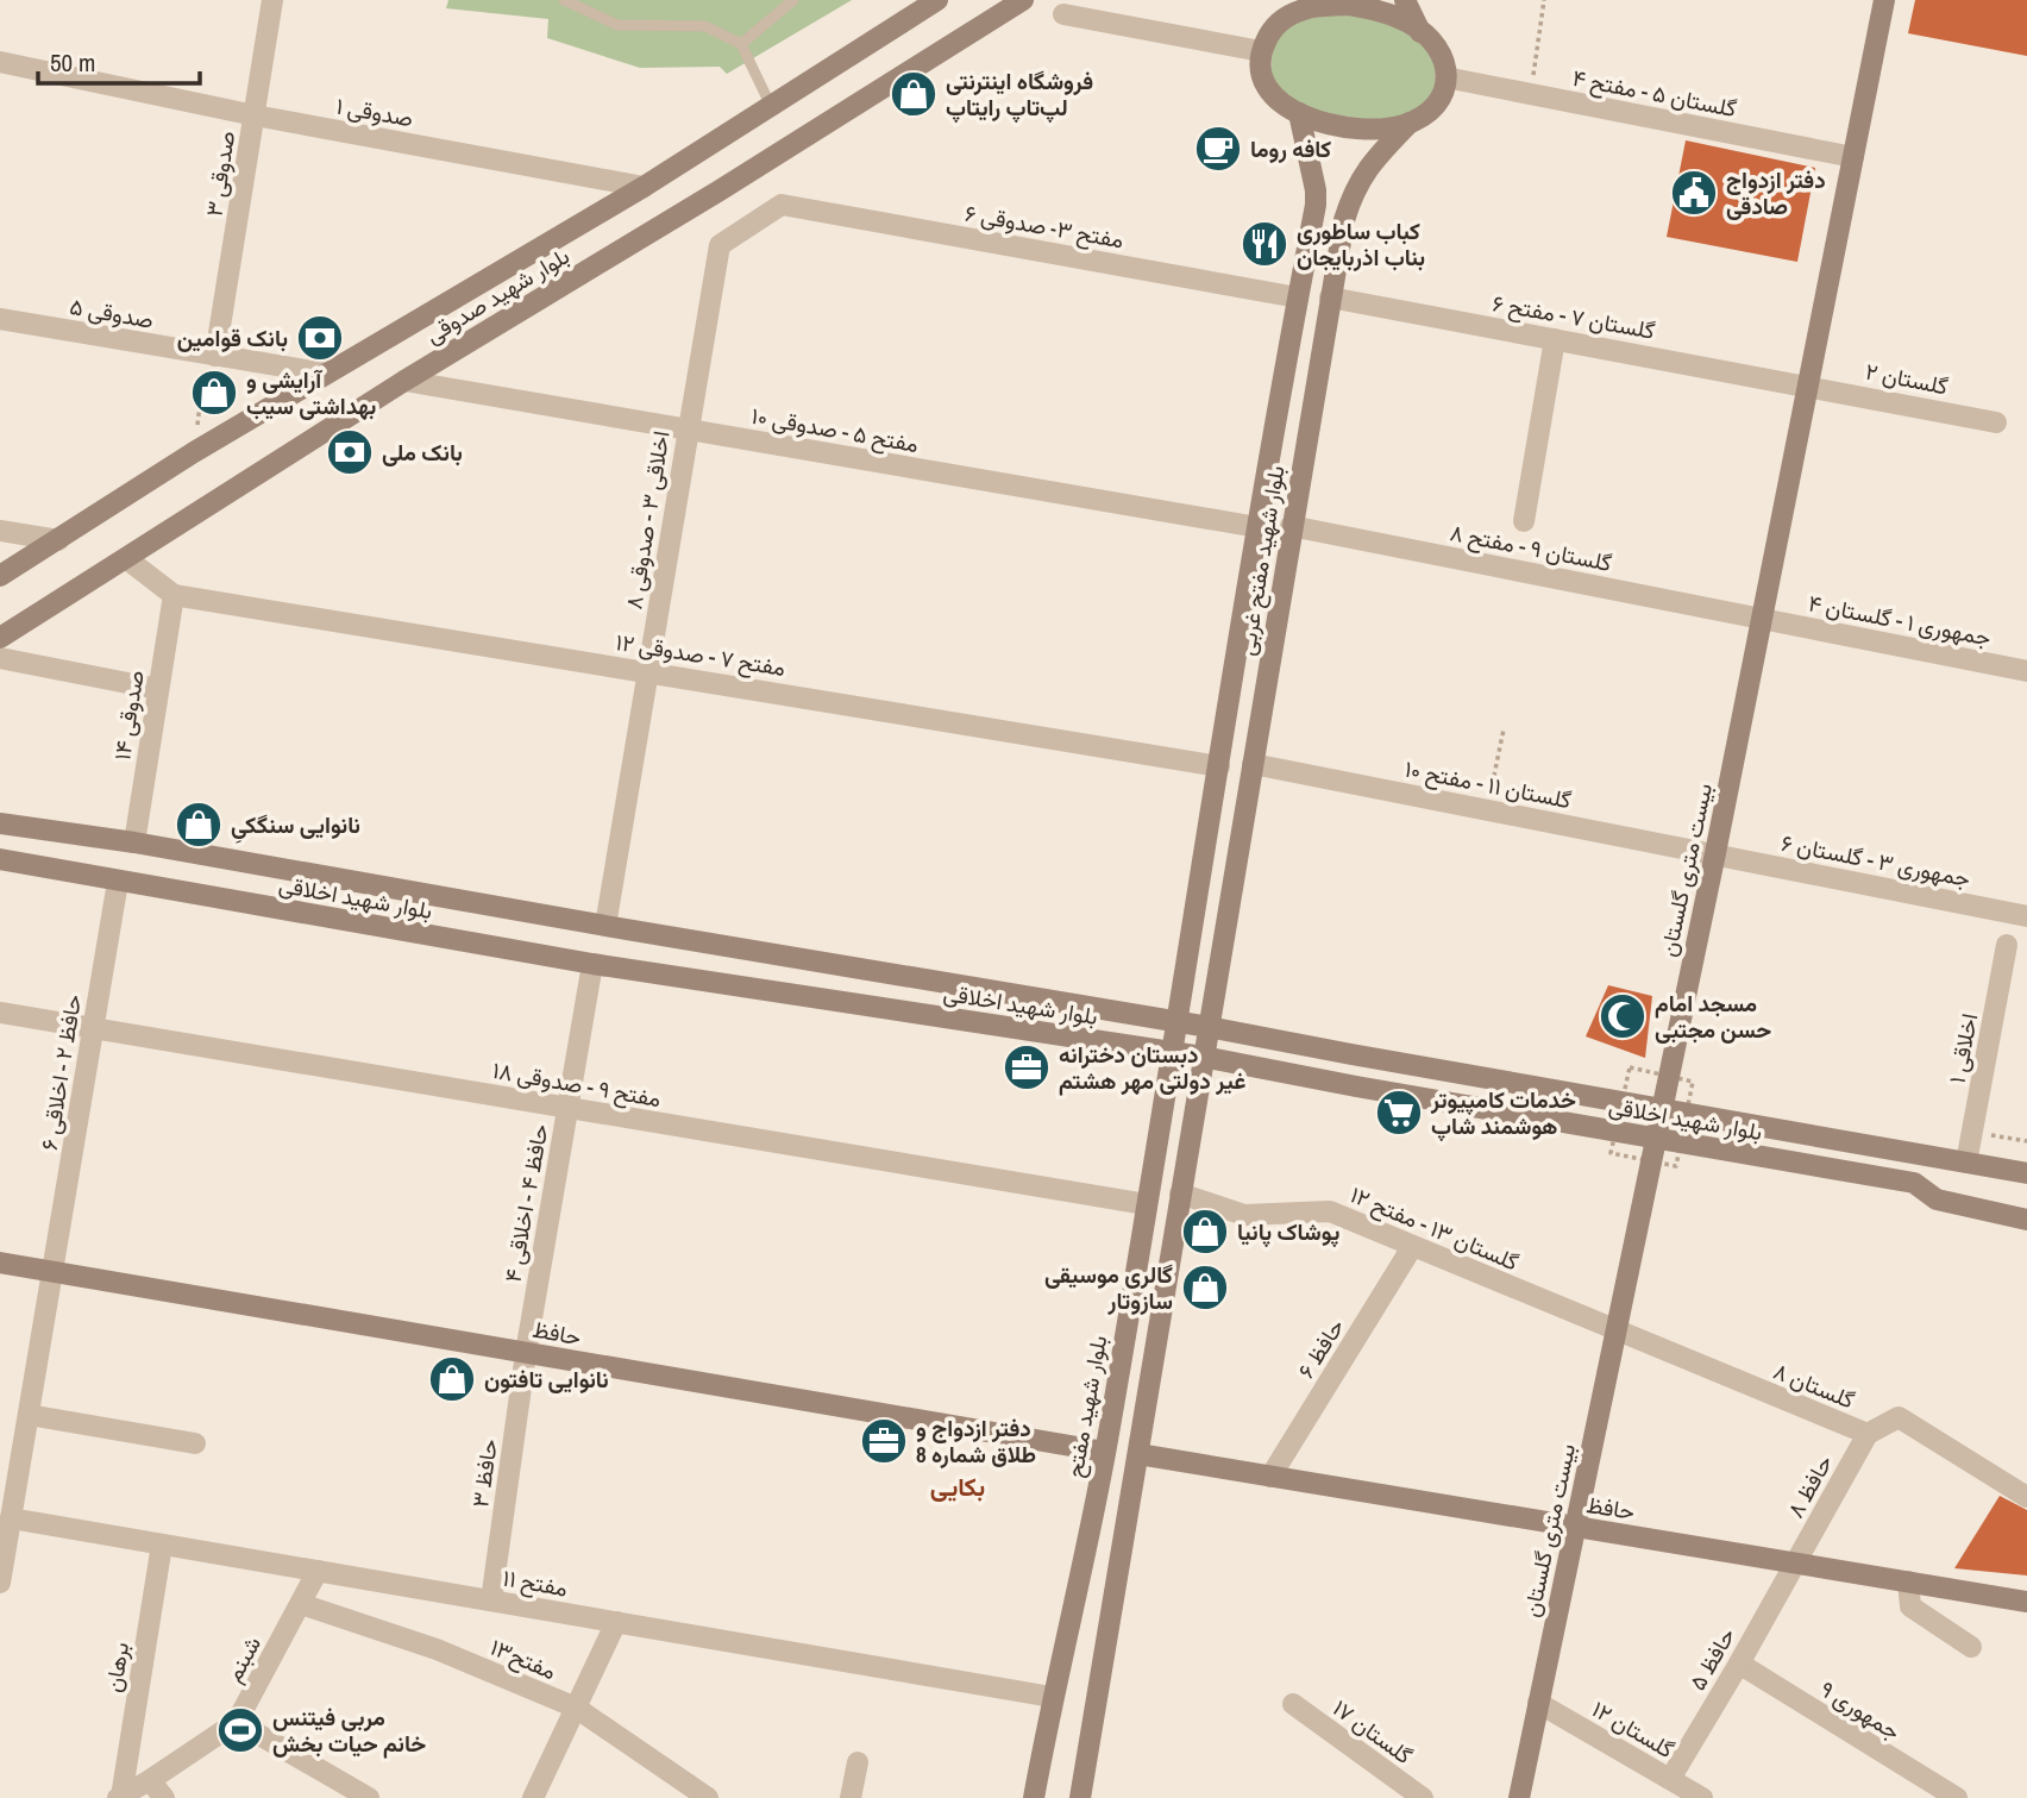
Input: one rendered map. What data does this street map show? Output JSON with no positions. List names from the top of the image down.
{
  "streets": {
    "main road": [
      "بلوار شهید صدوقی",
      "بلوار شهید مفتح غربی",
      "بیست متری گلستان",
      "بلوار شهید اخلاقی",
      "حافظ",
      "بلوار شهید مفتح"
    ],
    "street": [
      "گلستان ۵ - مفتح ۴",
      "صدوقی ۱",
      "صدوقی ۳",
      "مفتح ۳- صدوقی ۶",
      "صدوقی ۵",
      "گلستان ۷ - مفتح ۶",
      "گلستان ۲",
      "مفتح ۵ - صدوقی ۱۰",
      "اخلاقی ۳ - صدوقی ۸",
      "گلستان ۹ - مفتح ۸",
      "جمهوری ۱ - گلستان ۴",
      "مفتح ۷ - صدوقی ۱۲",
      "صدوقی ۱۴",
      "گلستان ۱۱ - مفتح ۱۰",
      "جمهوری ۳ - گلستان ۶",
      "اخلاقی ۱",
      "حافظ ۲ - اخلاقی ۶",
      "مفتح ۹ - صدوقی ۱۸",
      "حافظ ۴ - اخلاقی ۴",
      "گلستان ۱۳ - مفتح ۱۲",
      "حافظ ۶",
      "گلستان ۸",
      "حافظ ۳",
      "حافظ ۸",
      "مفتح ۱۱",
      "شبنم",
      "مفتح۱۳",
      "حافظ ۵",
      "برهان",
      "جمهوری ۹",
      "گلستان ۱۲",
      "گلستان ۱۷"
    ]
  },
  "crossings": [
    ["گلستان ۵ - مفتح ۴", "بلوار شهید مفتح غربی"],
    ["گلستان ۵ - مفتح ۴", "بیست متری گلستان"],
    ["صدوقی ۱", "صدوقی ۳"],
    ["صدوقی ۱", "بلوار شهید صدوقی"],
    ["صدوقی ۳", "صدوقی ۵"],
    ["مفتح ۳- صدوقی ۶", "اخلاقی ۳ - صدوقی ۸"],
    ["مفتح ۳- صدوقی ۶", "بلوار شهید مفتح غربی"],
    ["بلوار شهید صدوقی", "صدوقی ۵"],
    ["بلوار شهید صدوقی", "مفتح ۵ - صدوقی ۱۰"],
    ["گلستان ۷ - مفتح ۶", "گلستان ۲"],
    ["گلستان ۷ - مفتح ۶", "بلوار شهید مفتح غربی"],
    ["گلستان ۷ - مفتح ۶", "بیست متری گلستان"],
    ["گلستان ۲", "بیست متری گلستان"],
    ["مفتح ۵ - صدوقی ۱۰", "اخلاقی ۳ - صدوقی ۸"],
    ["مفتح ۵ - صدوقی ۱۰", "بلوار شهید مفتح غربی"],
    ["اخلاقی ۳ - صدوقی ۸", "مفتح ۷ - صدوقی ۱۲"],
    ["اخلاقی ۳ - صدوقی ۸", "بلوار شهید اخلاقی"],
    ["گلستان ۹ - مفتح ۸", "بلوار شهید مفتح غربی"],
    ["گلستان ۹ - مفتح ۸", "جمهوری ۱ - گلستان ۴"],
    ["گلستان ۹ - مفتح ۸", "بیست متری گلستان"],
    ["بلوار شهید مفتح غربی", "مفتح ۷ - صدوقی ۱۲"],
    ["بلوار شهید مفتح غربی", "گلستان ۱۱ - مفتح ۱۰"],
    ["بلوار شهید مفتح غربی", "بلوار شهید اخلاقی"],
    ["بلوار شهید مفتح غربی", "بلوار شهید مفتح"],
    ["جمهوری ۱ - گلستان ۴", "بیست متری گلستان"],
    ["مفتح ۷ - صدوقی ۱۲", "صدوقی ۱۴"],
    ["صدوقی ۱۴", "بلوار شهید اخلاقی"],
    ["گلستان ۱۱ - مفتح ۱۰", "جمهوری ۳ - گلستان ۶"],
    ["گلستان ۱۱ - مفتح ۱۰", "بیست متری گلستان"],
    ["جمهوری ۳ - گلستان ۶", "بیست متری گلستان"],
    ["بیست متری گلستان", "بلوار شهید اخلاقی"],
    ["بیست متری گلستان", "گلستان ۱۳ - مفتح ۱۲"],
    ["بیست متری گلستان", "حافظ"],
    ["بیست متری گلستان", "گلستان ۸"],
    ["بیست متری گلستان", "گلستان ۱۲"],
    ["بلوار شهید اخلاقی", "اخلاقی ۱"],
    ["بلوار شهید اخلاقی", "حافظ ۲ - اخلاقی ۶"],
    ["بلوار شهید اخلاقی", "حافظ ۴ - اخلاقی ۴"],
    ["بلوار شهید اخلاقی", "بلوار شهید مفتح"],
    ["حافظ ۲ - اخلاقی ۶", "مفتح ۹ - صدوقی ۱۸"],
    ["حافظ ۲ - اخلاقی ۶", "حافظ"],
    ["حافظ ۲ - اخلاقی ۶", "مفتح ۱۱"],
    ["مفتح ۹ - صدوقی ۱۸", "حافظ ۴ - اخلاقی ۴"],
    ["مفتح ۹ - صدوقی ۱۸", "بلوار شهید مفتح"],
    ["حافظ ۴ - اخلاقی ۴", "حافظ"],
    ["حافظ ۴ - اخلاقی ۴", "حافظ ۳"],
    ["گلستان ۱۳ - مفتح ۱۲", "حافظ ۶"],
    ["گلستان ۱۳ - مفتح ۱۲", "گلستان ۸"],
    ["حافظ", "حافظ ۶"],
    ["حافظ", "بلوار شهید مفتح"],
    ["حافظ", "حافظ ۳"],
    ["حافظ", "حافظ ۸"],
    ["حافظ", "حافظ ۵"],
    ["گلستان ۸", "حافظ ۸"],
    ["بلوار شهید مفتح", "مفتح ۱۱"],
    ["حافظ ۳", "مفتح ۱۱"],
    ["حافظ ۸", "حافظ ۵"],
    ["مفتح ۱۱", "شبنم"],
    ["مفتح ۱۱", "برهان"],
    ["شبنم", "مفتح۱۳"],
    ["شبنم", "برهان"],
    ["حافظ ۵", "جمهوری ۹"],
    ["حافظ ۵", "گلستان ۱۲"]
  ],
  "districts": ["بکایی"],
  "places": {
    "shop": [
      "فروشگاه اینترنتی لپ‌تاپ رایتاپ",
      "آرایشی و بهداشتی سیب",
      "نانوایی سنگکیِ",
      "پوشاک پانیا",
      "گالری موسیقی سازوتار",
      "نانوایی تافتون"
    ],
    "cafe": ["کافه روما"],
    "public building": ["دفتر ازدواج صادقی"],
    "restaurant": ["کباب ساطوری بناب اذربایجان"],
    "bank": ["بانک قوامین", "بانک ملی"],
    "mosque": ["مسجد امام حسن مجتبی"],
    "office": ["دبستان دخترانه غیر دولتی مهر هشتم", "دفتر ازدواج و طلاق شماره 8"],
    "supermarket": ["خدمات کامپیوتر هوشمند شاپ"],
    "sports": ["مربی فیتنس خانم حیات بخش"]
  },
  "scale_bar": "50 m"
}
